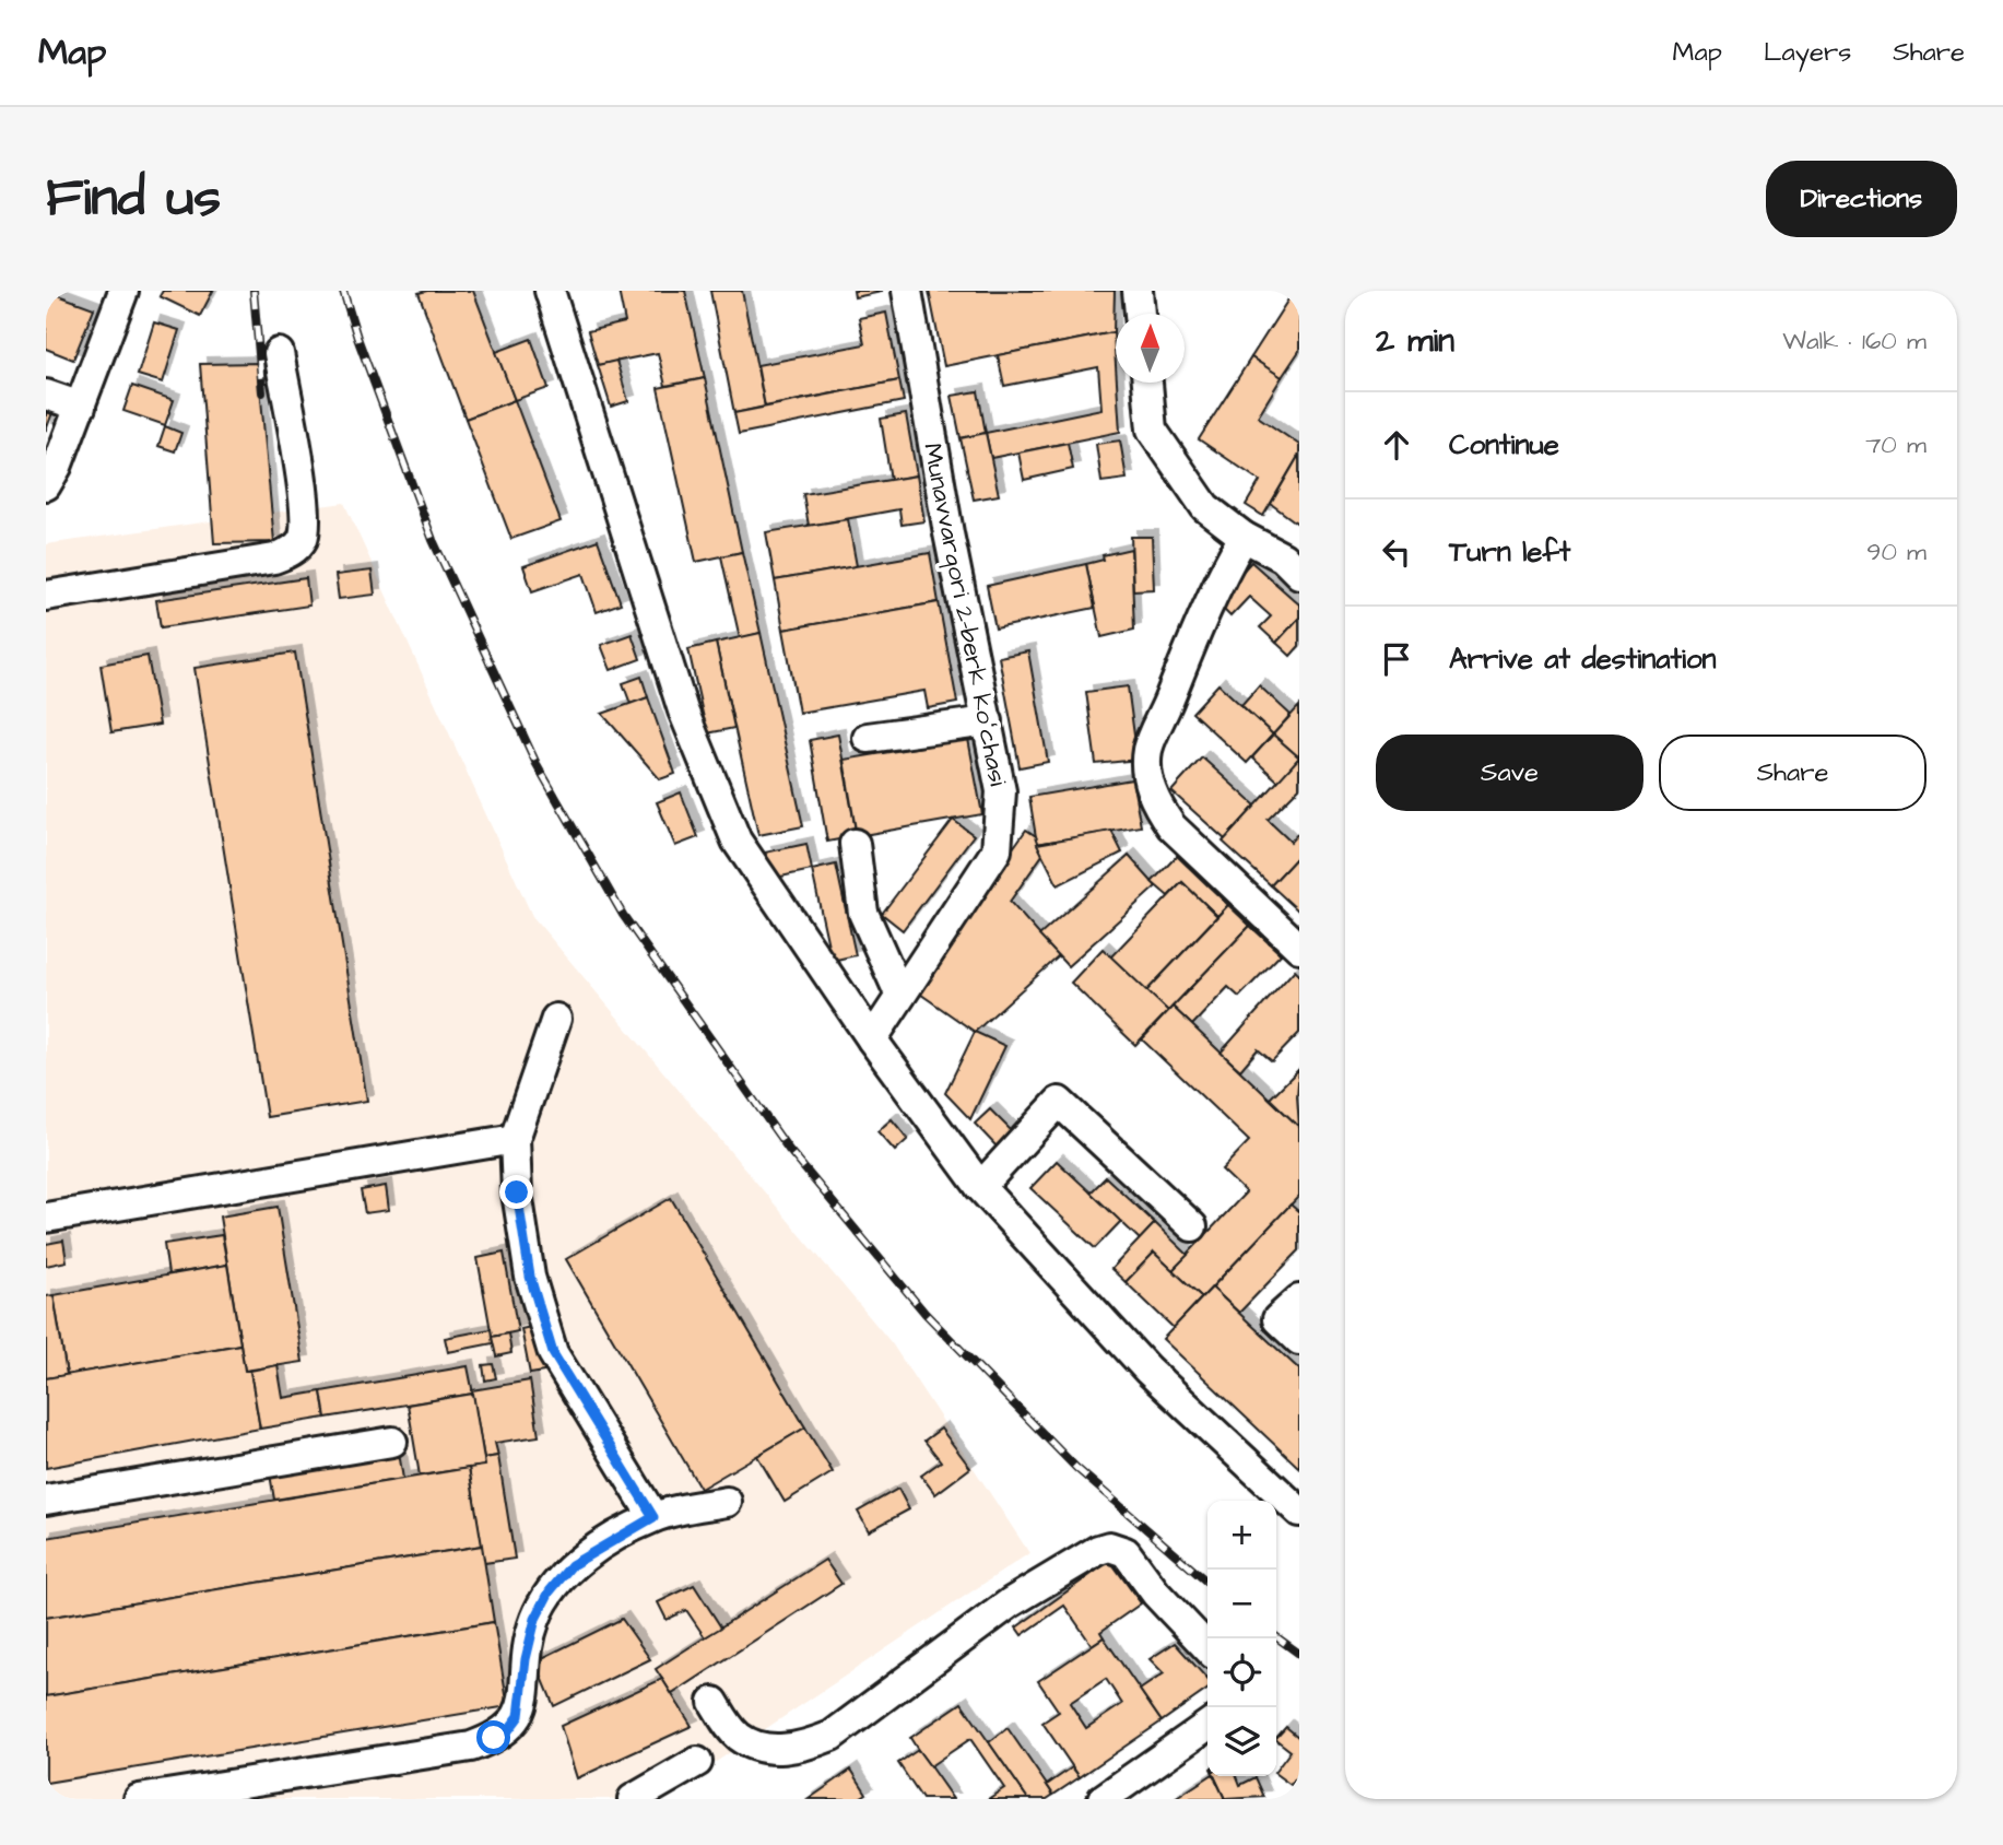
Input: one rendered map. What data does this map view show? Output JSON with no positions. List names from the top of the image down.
{
  "streets": {
    "street": ["Munavvarqori 2-berk koʻchasi"]
  },
  "north": "top",
  "page": {
    "header": "Map",
    "nav": ["Map", "Layers", "Share"],
    "buttons": [
      "Directions",
      ["Save", "Share"]
    ],
    "title": "Find us",
    "heading": ["2 min", "Walk · 160 m"],
    "list": [
      ["Continue", "70 m"],
      ["Turn left", "90 m"],
      "Arrive at destination"
    ],
    "map_buttons": ["+", "−"]
  }
}
